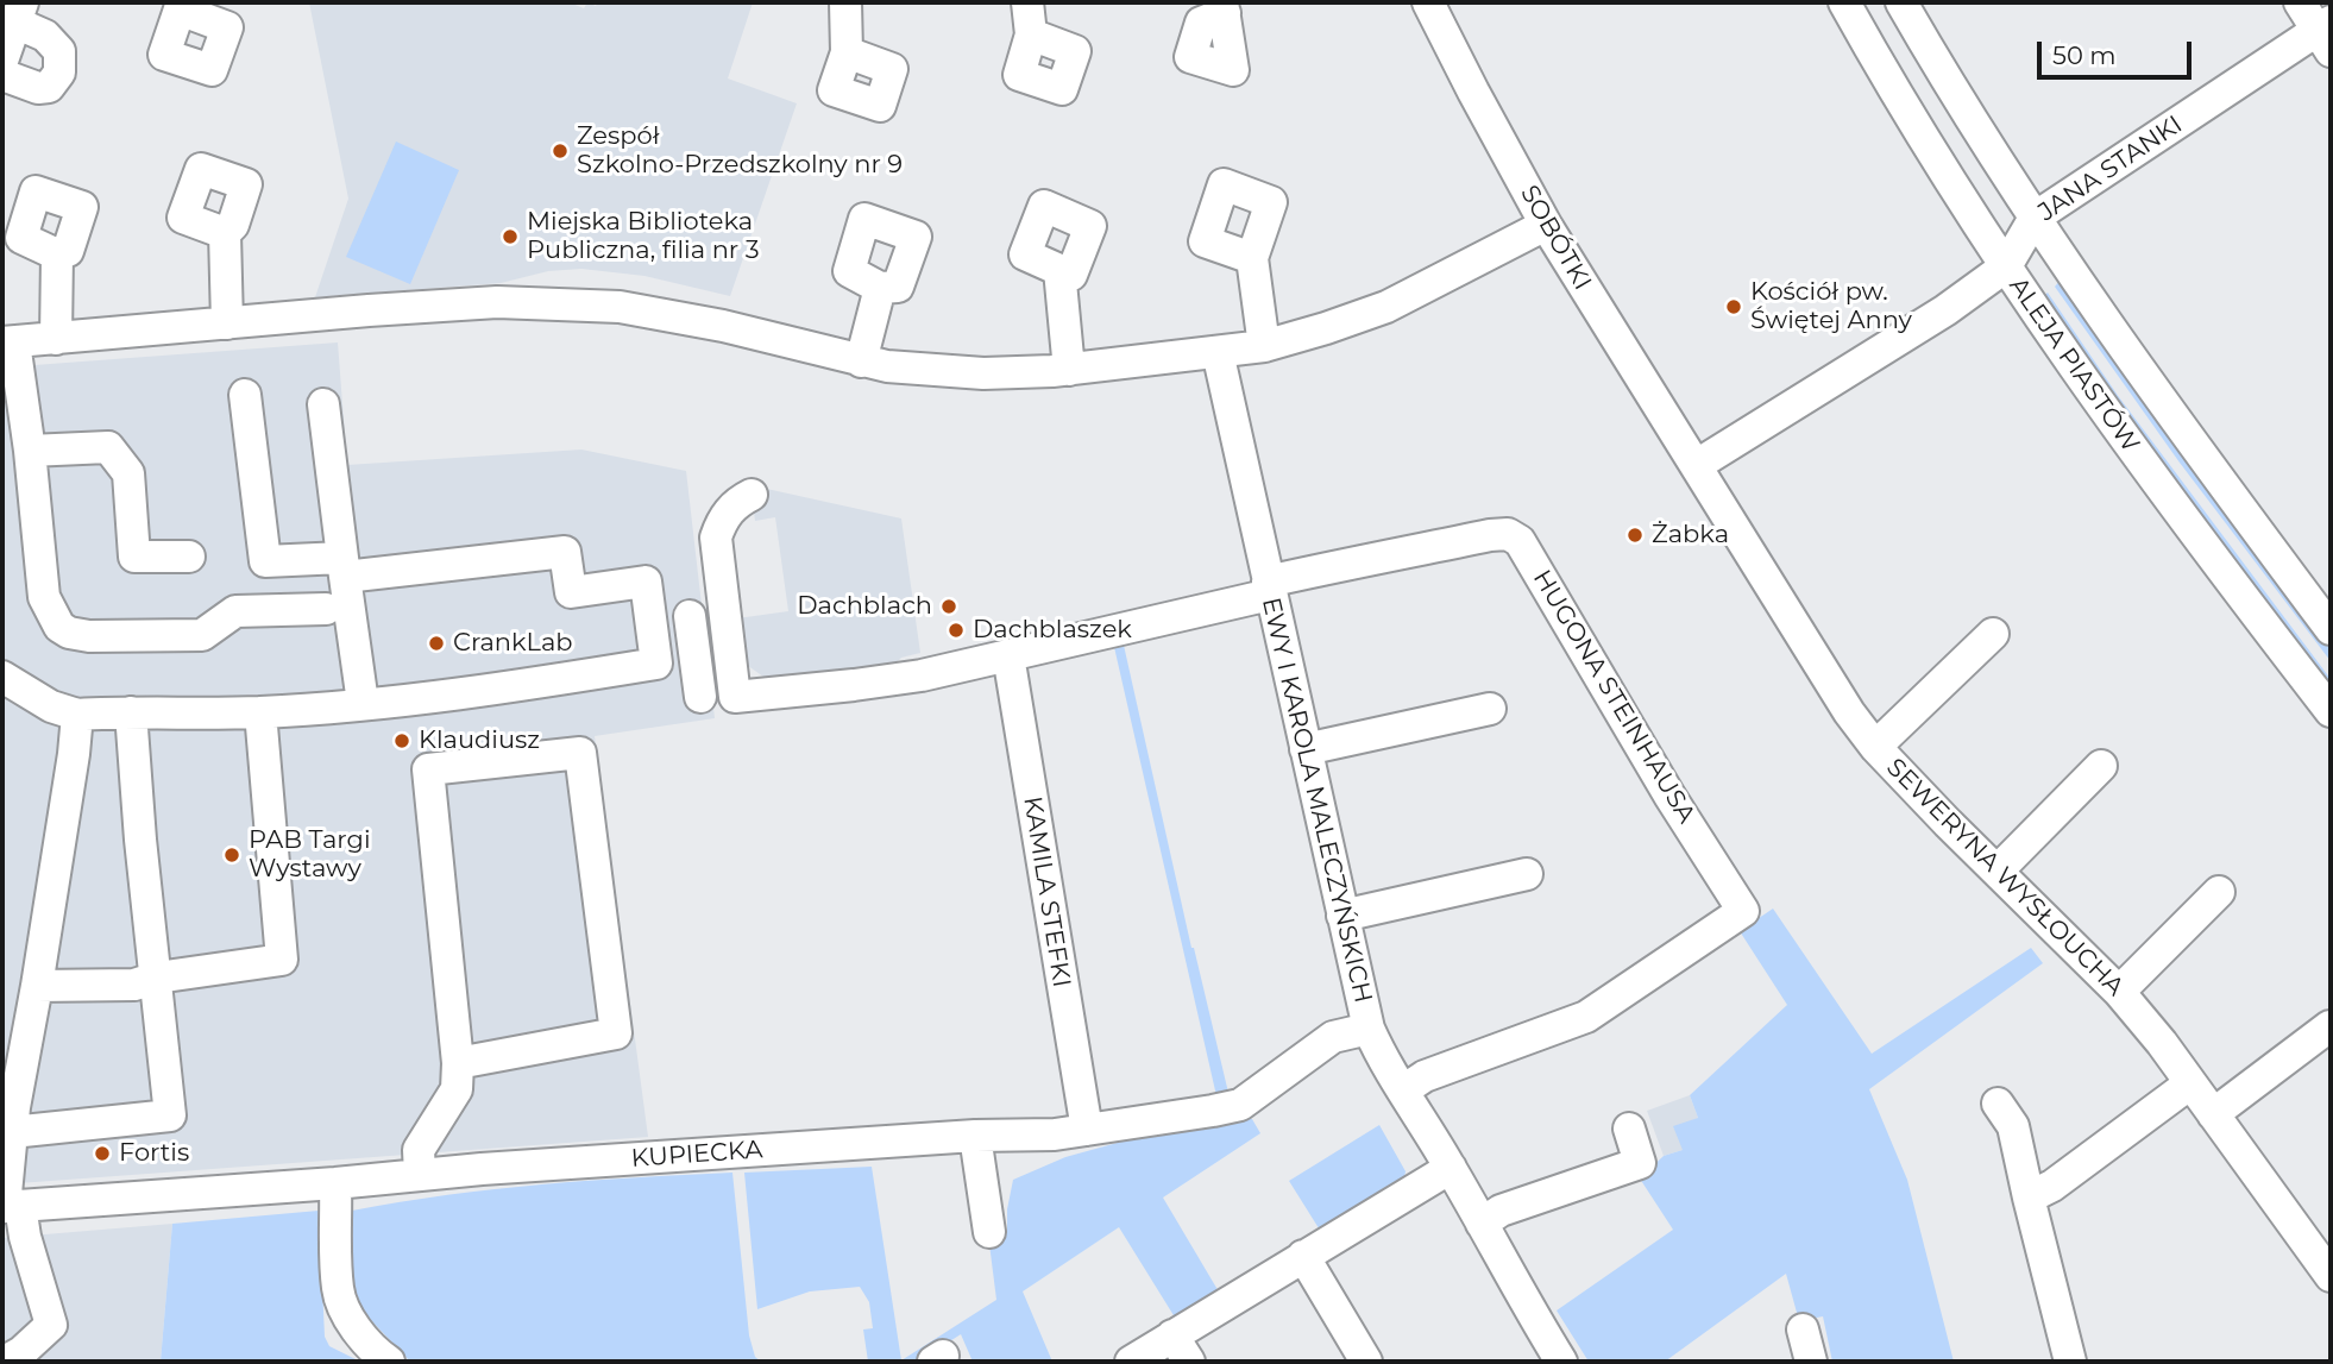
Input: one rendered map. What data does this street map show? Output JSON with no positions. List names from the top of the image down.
{
  "streets": {
    "street": [
      "JANA STANKI",
      "SOBÓTKI",
      "ALEJA PIASTÓW",
      "HUGONA STEINHAUSA",
      "EWY I KAROLA MALECZYŃSKICH",
      "SEWERYNA WYSŁOUCHA",
      "KAMILA STEFKI",
      "KUPIECKA"
    ]
  },
  "crossings": [
    ["JANA STANKI", "SOBÓTKI"],
    ["JANA STANKI", "ALEJA PIASTÓW"],
    ["JANA STANKI", "SEWERYNA WYSŁOUCHA"],
    ["SOBÓTKI", "SEWERYNA WYSŁOUCHA"],
    ["HUGONA STEINHAUSA", "EWY I KAROLA MALECZYŃSKICH"],
    ["EWY I KAROLA MALECZYŃSKICH", "KUPIECKA"],
    ["KAMILA STEFKI", "KUPIECKA"]
  ],
  "places": [
    "Zespół Szkolno-Przedszkolny nr 9",
    "Miejska Biblioteka Publiczna, filia nr 3",
    "Kościół pw. Świętej Anny",
    "Żabka",
    "Dachblach",
    "Dachblaszek",
    "CrankLab",
    "Klaudiusz",
    "PAB Targi Wystawy",
    "Fortis"
  ],
  "scale_bar": "50 m"
}
